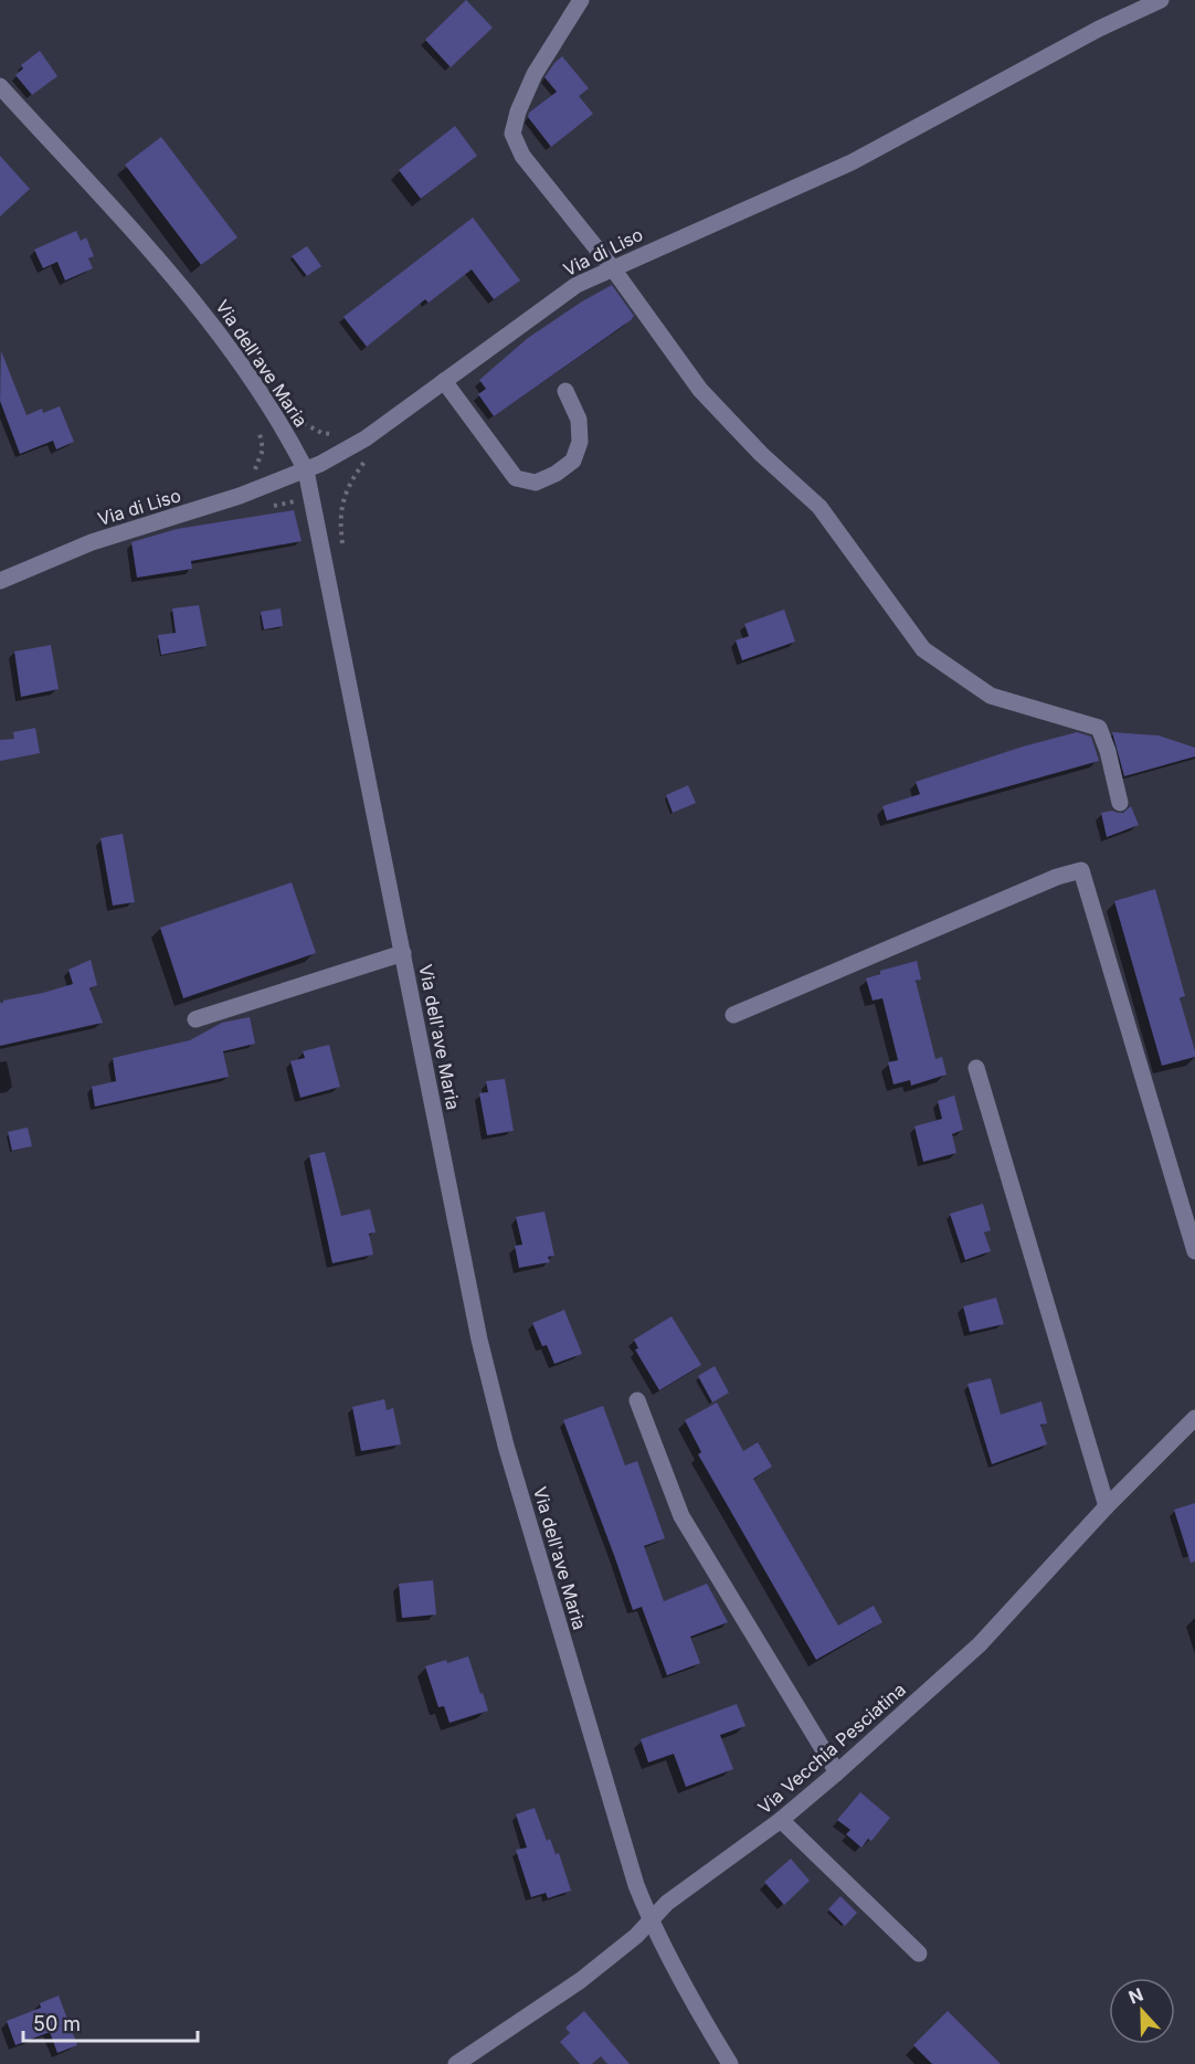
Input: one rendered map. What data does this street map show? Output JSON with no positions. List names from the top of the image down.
{
  "streets": {
    "street": ["Via di Liso", "Via dell'ave Maria", "Via Vecchia Pesciatina"]
  },
  "crossings": [
    ["Via di Liso", "Via dell'ave Maria"],
    ["Via dell'ave Maria", "Via Vecchia Pesciatina"]
  ],
  "scale_bar": "50 m",
  "north": "top"
}
